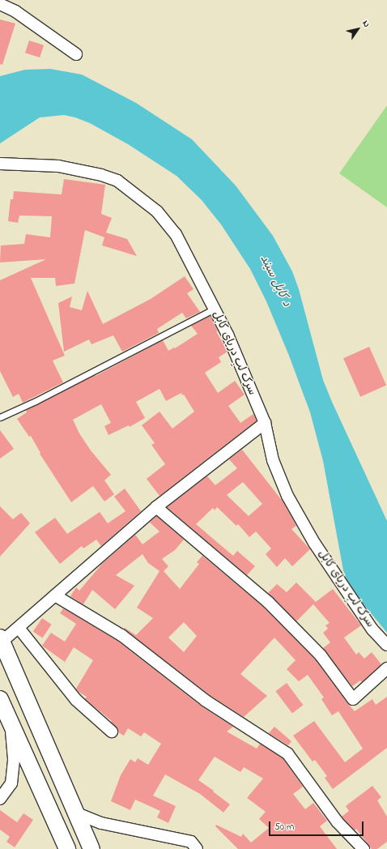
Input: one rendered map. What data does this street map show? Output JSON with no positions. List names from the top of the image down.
{
  "streets": {
    "street": ["سرک لبِ دریای کابل"]
  },
  "water": ["د کابل سيند"],
  "scale_bar": "50 m",
  "north": "top right"
}
